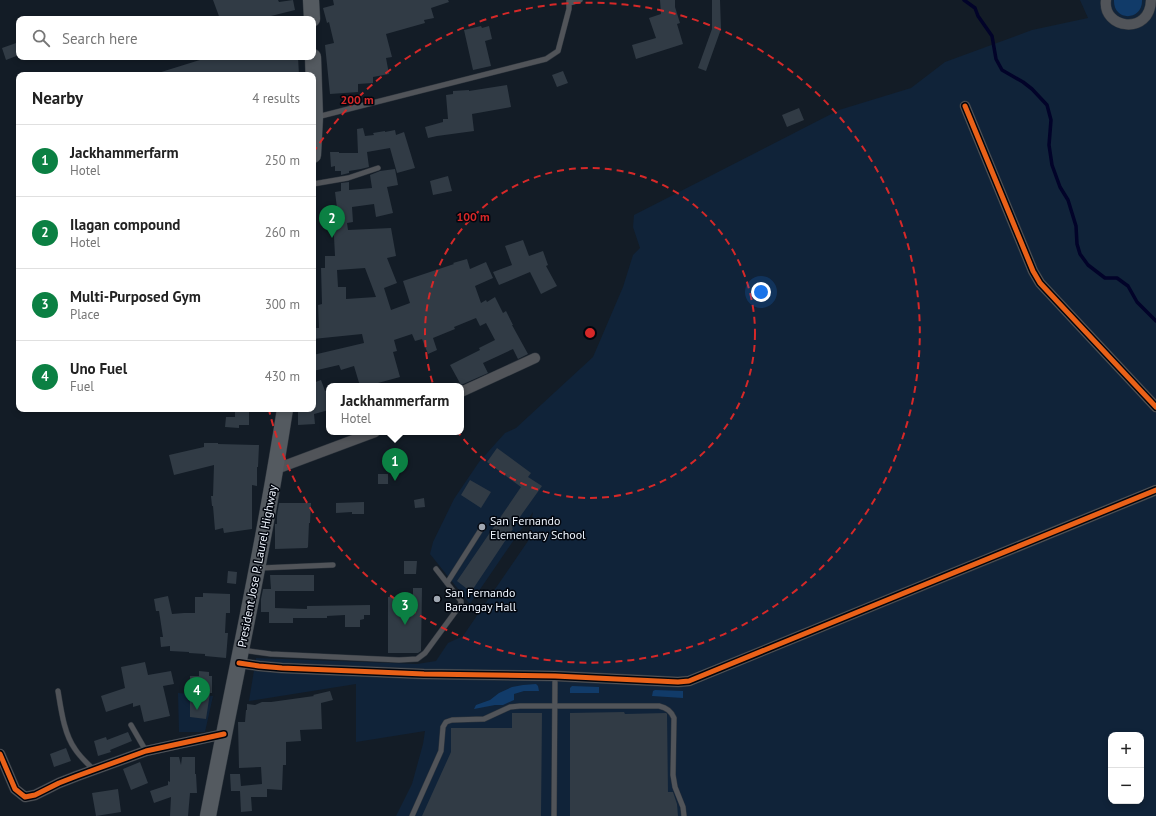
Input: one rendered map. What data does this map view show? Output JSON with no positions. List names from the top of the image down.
{
  "streets": {
    "highway": ["President Jose P. Laurel Highway"]
  },
  "places": ["San Fernando Elementary School", "San Fernando Barangay Hall"],
  "page": {
    "search": "Search here",
    "heading": ["Nearby", "4 results"],
    "list": [
      {
        "mark": "1",
        "name": "Jackhammerfarm",
        "note": "Hotel",
        "value": "250 m"
      },
      {
        "mark": "2",
        "name": "Ilagan compound",
        "note": "Hotel",
        "value": "260 m"
      },
      {
        "mark": "3",
        "name": "Multi-Purposed Gym",
        "note": "Place",
        "value": "300 m"
      },
      {
        "mark": "4",
        "name": "Uno Fuel",
        "note": "Fuel",
        "value": "430 m"
      }
    ],
    "pins": [
      "2",
      "1",
      "3",
      "4"
    ],
    "popup": ["Jackhammerfarm", "Hotel"],
    "map_buttons": ["+", "−"]
  },
  "rings": ["200 m", "100 m"]
}
